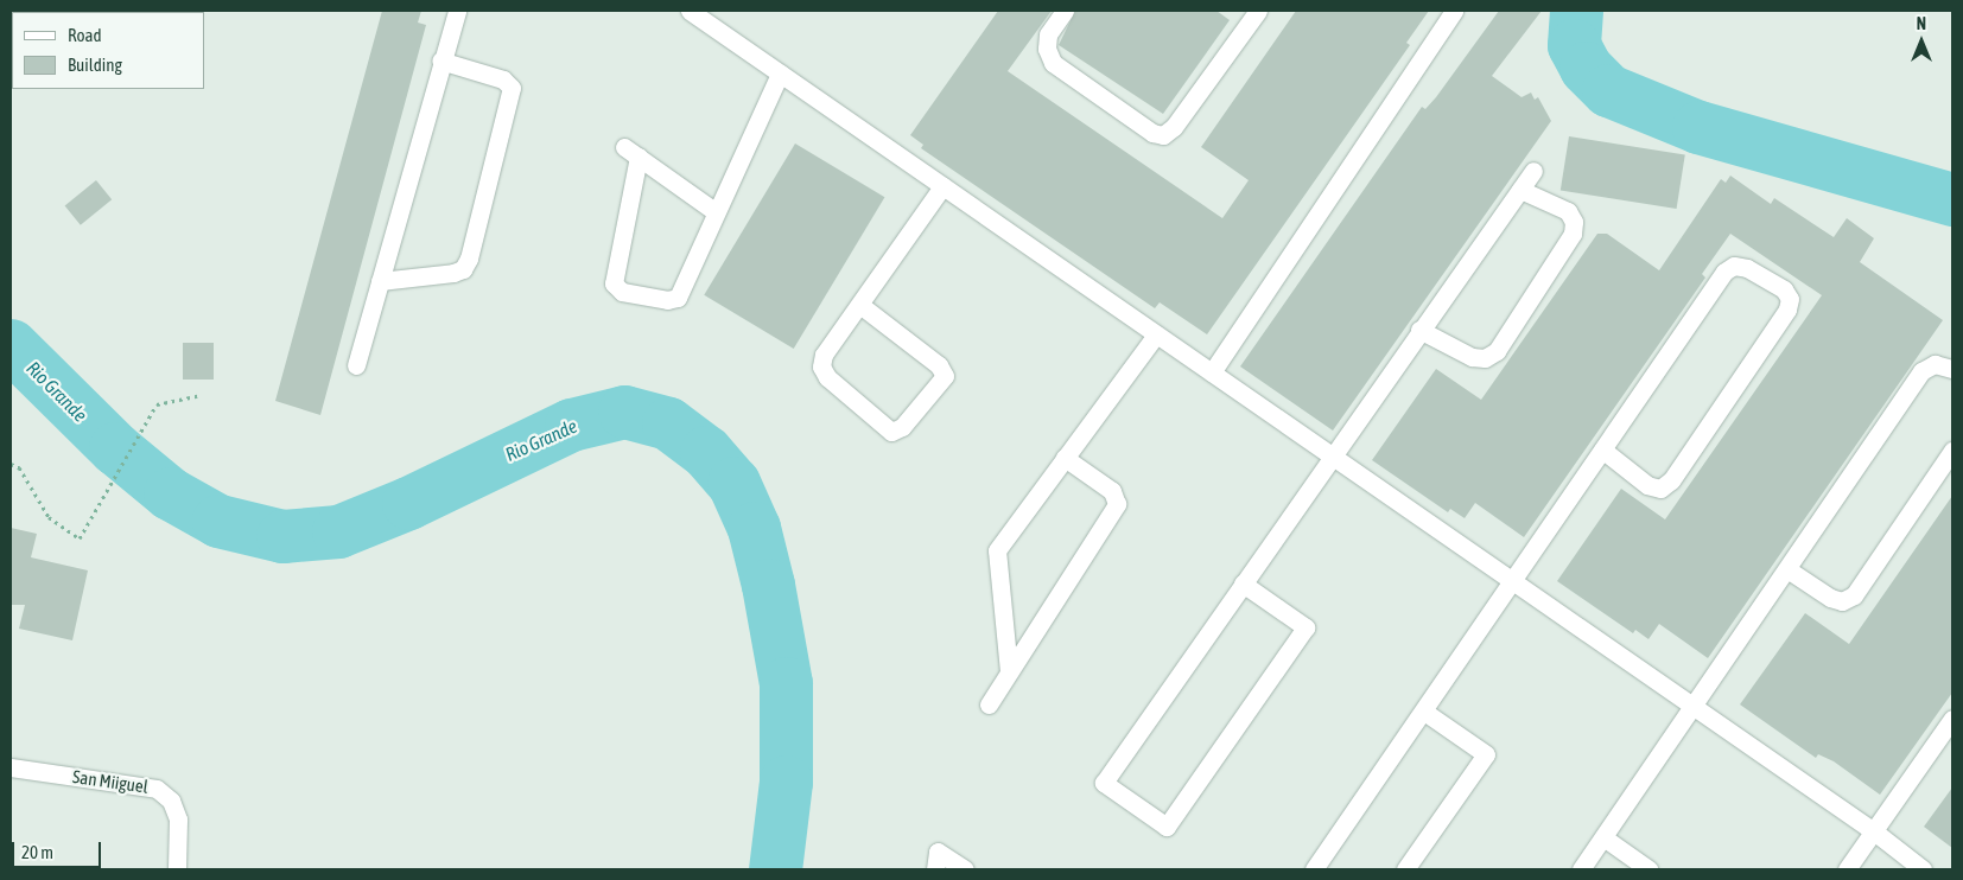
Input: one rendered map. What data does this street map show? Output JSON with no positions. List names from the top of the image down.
{
  "streets": {
    "street": ["San Miiguel"]
  },
  "water": ["Rio Grande"],
  "legend": ["Road", "Building"],
  "scale_bar": "20 m",
  "north": "top"
}
